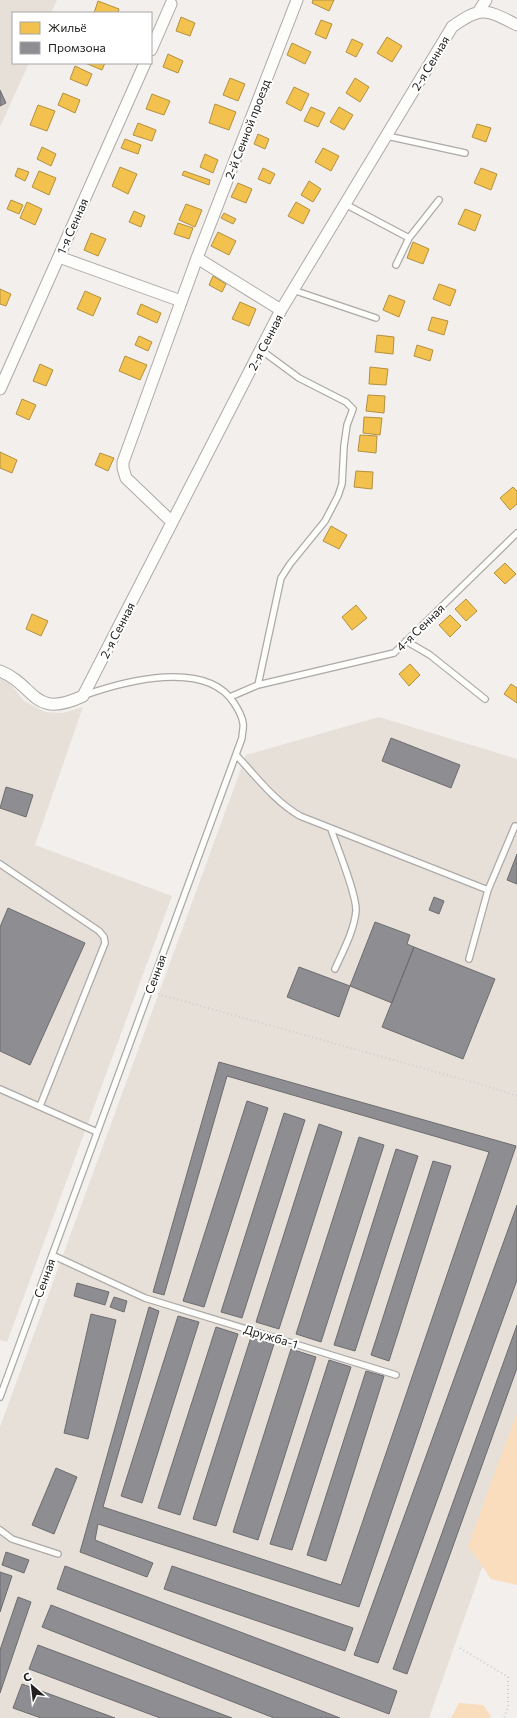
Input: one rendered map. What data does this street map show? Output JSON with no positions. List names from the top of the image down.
{
  "streets": {
    "street": ["2-я Сенная", "2-й Сенной проезд", "1-я Сенная"],
    "lane": ["4-я Сенная", "Сенная", "Дружба-1"]
  },
  "crossings": [
    ["2-я Сенная", "2-й Сенной проезд"],
    ["2-я Сенная", "Сенная"],
    ["4-я Сенная", "Сенная"],
    ["Сенная", "Дружба-1"]
  ],
  "legend": ["Жильё", "Промзона"],
  "north": "top left"
}
